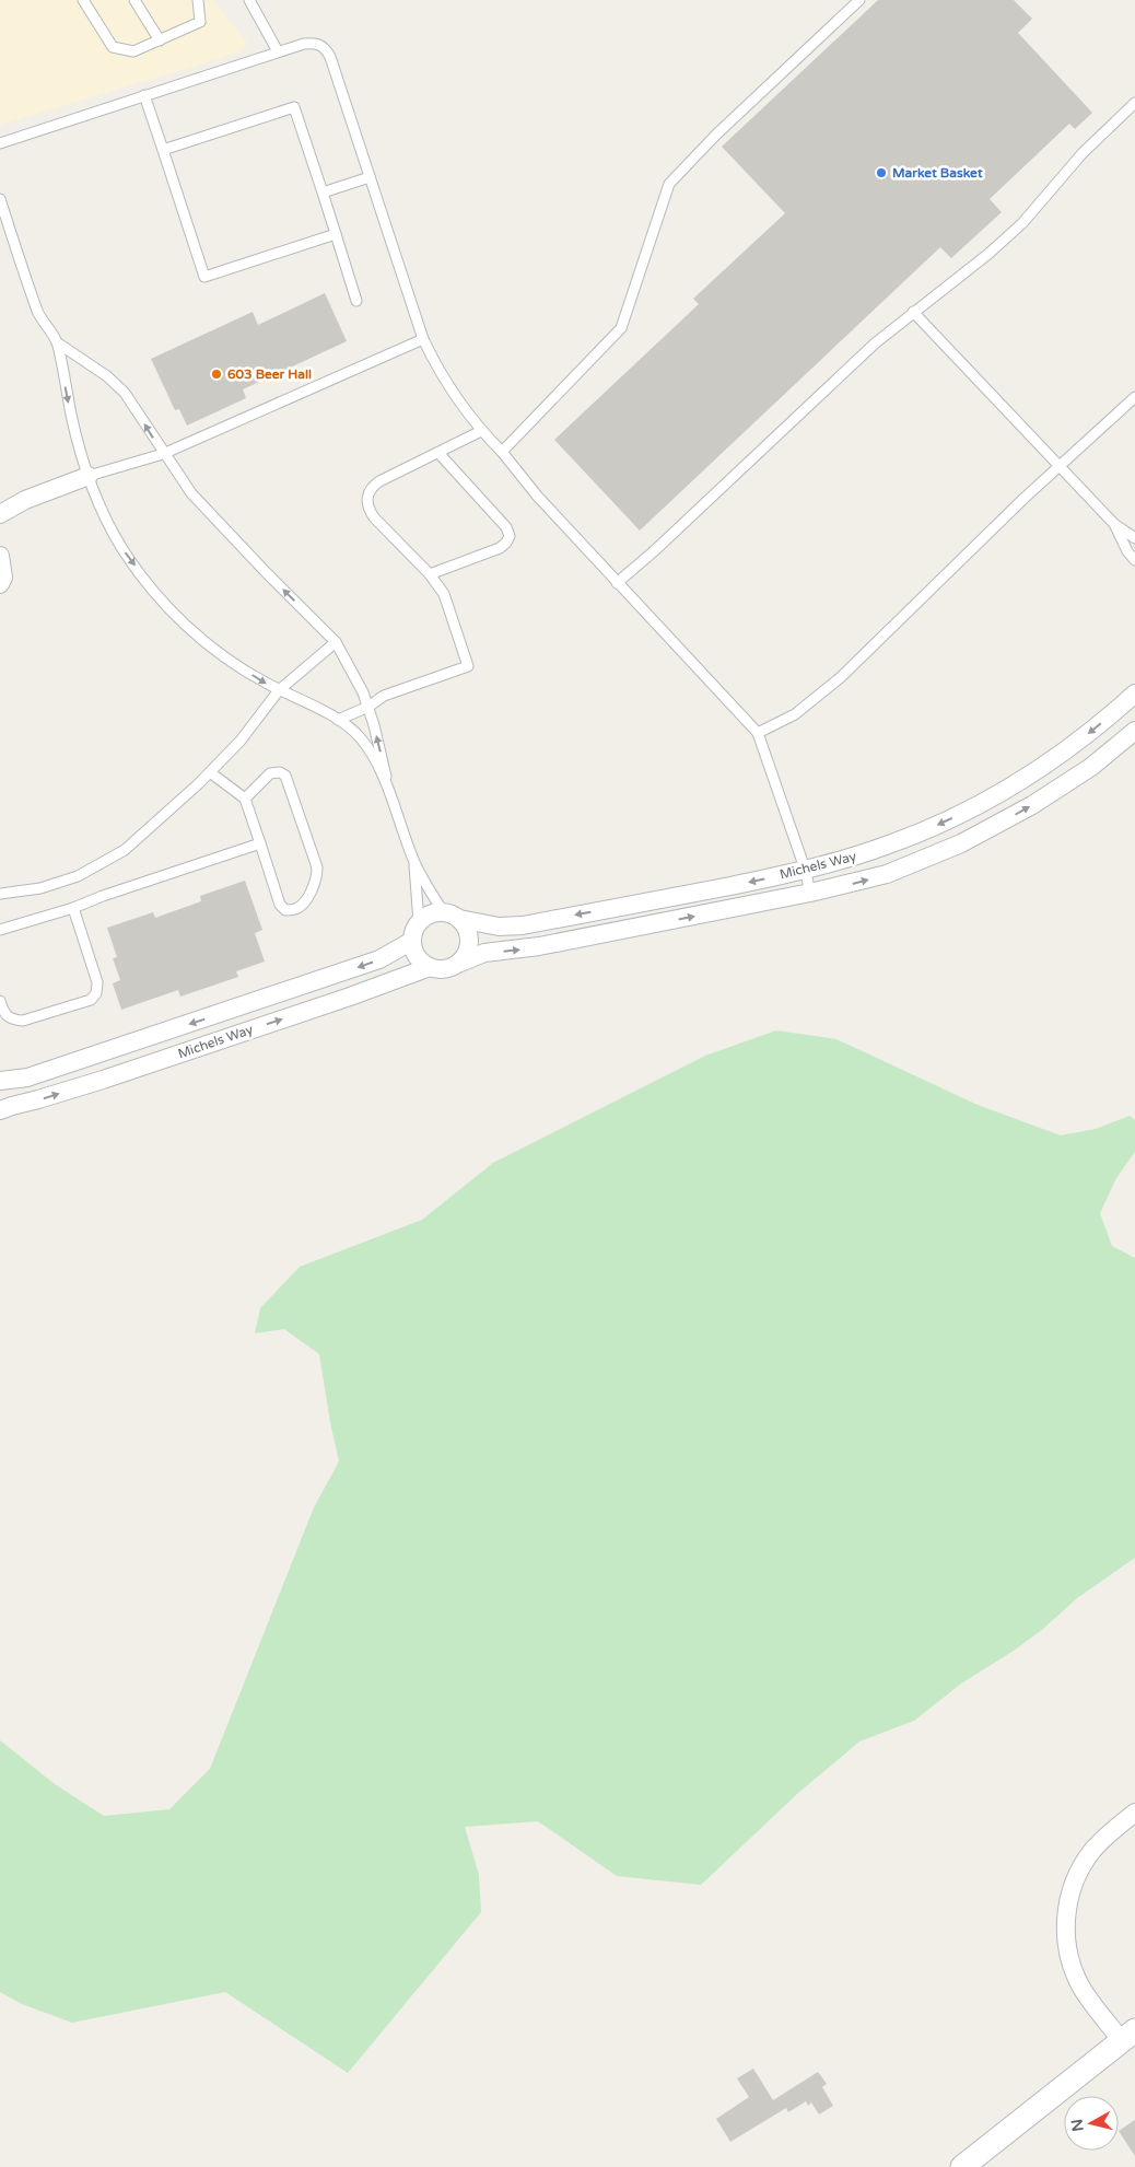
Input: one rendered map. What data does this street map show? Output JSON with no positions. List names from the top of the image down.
{
  "streets": {
    "street": ["Michels Way"]
  },
  "places": ["Market Basket", "603 Beer Hall"],
  "north": "left"
}
